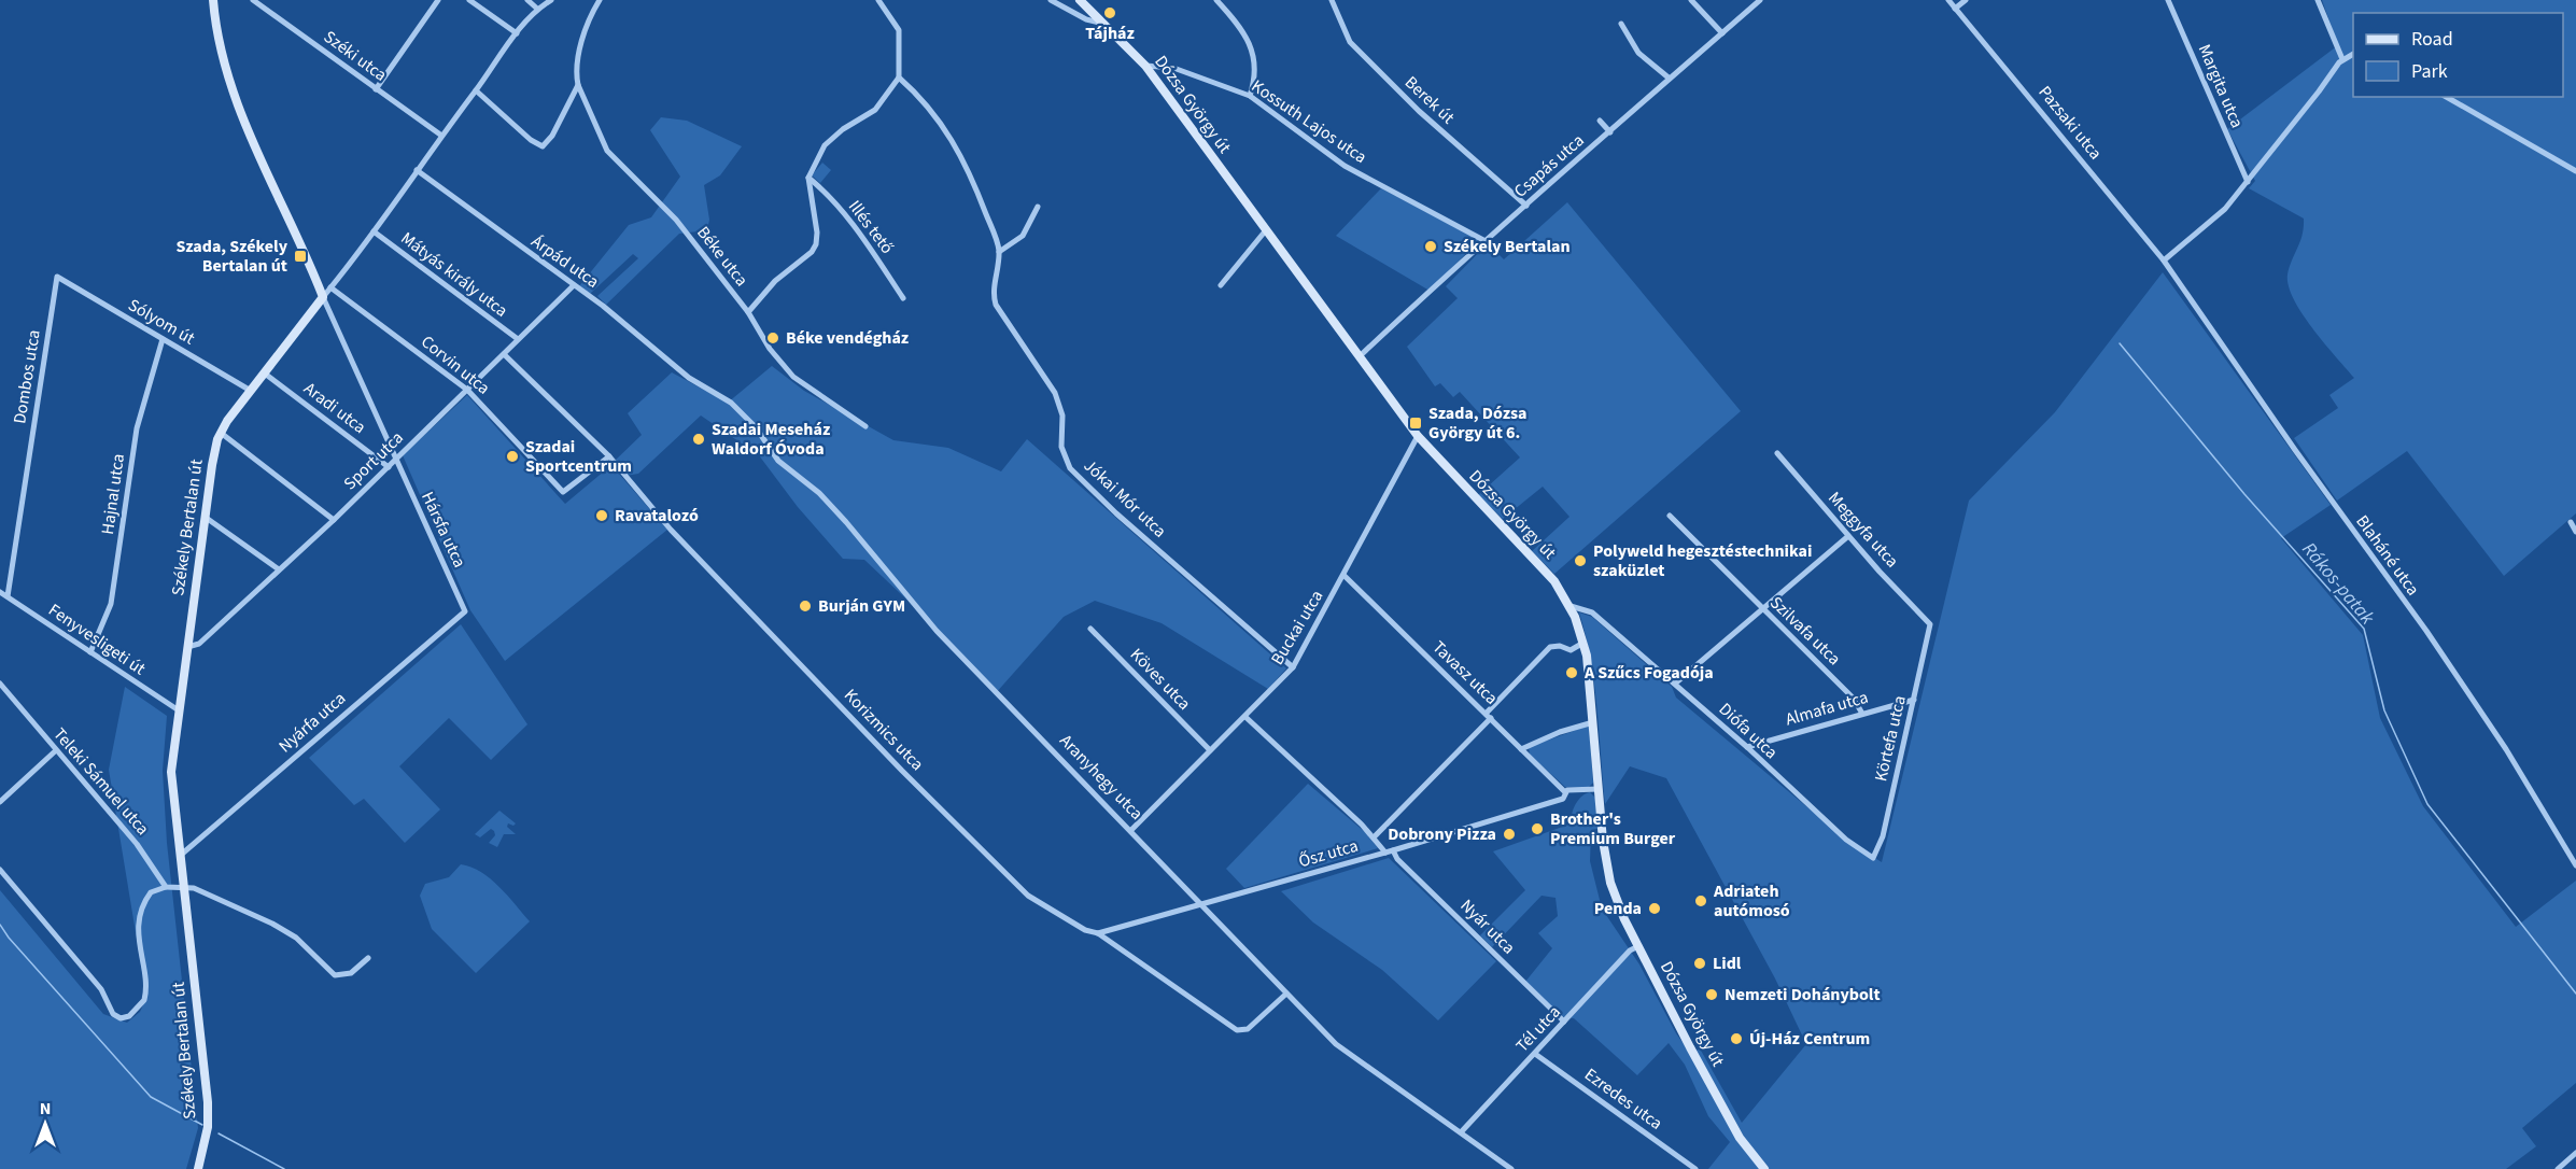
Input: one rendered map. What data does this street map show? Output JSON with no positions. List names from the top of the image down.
{
  "streets": {
    "main road": ["Dózsa György út", "Székely Bertalan út"],
    "street": [
      "Széki utca",
      "Margita utca",
      "Berek út",
      "Kossuth Lajos utca",
      "Pazsaki utca",
      "Csapás utca",
      "Illés tető",
      "Béke utca",
      "Árpád utca",
      "Mátyás király utca",
      "Sólyom út",
      "Corvin utca",
      "Dombos utca",
      "Aradi utca",
      "Sport utca",
      "Hajnal utca",
      "Jókai Mór utca",
      "Hársfa utca",
      "Meggyfa utca",
      "Blaháné utca",
      "Buckai utca",
      "Szilvafa utca",
      "Fenyvesligeti út",
      "Tavasz utca",
      "Köves utca",
      "Almafa utca",
      "Nyárfa utca",
      "Korizmics utca",
      "Diófa utca",
      "Körtefa utca",
      "Aranyhegy utca",
      "Teleki Sámuel utca",
      "Ősz utca",
      "Nyár utca",
      "Tél utca",
      "Ezredes utca"
    ]
  },
  "crossings": [
    ["Széki utca", "Székely Bertalan út"],
    ["Berek út", "Csapás utca"],
    ["Dózsa György út", "Kossuth Lajos utca"],
    ["Dózsa György út", "Csapás utca"],
    ["Dózsa György út", "Buckai utca"],
    ["Dózsa György út", "Diófa utca"],
    ["Dózsa György út", "Ősz utca"],
    ["Dózsa György út", "Tél utca"],
    ["Kossuth Lajos utca", "Csapás utca"],
    ["Pazsaki utca", "Blaháné utca"],
    ["Béke utca", "Székely Bertalan út"],
    ["Árpád utca", "Sport utca"],
    ["Árpád utca", "Székely Bertalan út"],
    ["Árpád utca", "Aranyhegy utca"],
    ["Mátyás király utca", "Sport utca"],
    ["Mátyás király utca", "Székely Bertalan út"],
    ["Sólyom út", "Dombos utca"],
    ["Sólyom út", "Hajnal utca"],
    ["Sólyom út", "Székely Bertalan út"],
    ["Corvin utca", "Sport utca"],
    ["Corvin utca", "Székely Bertalan út"],
    ["Corvin utca", "Korizmics utca"],
    ["Dombos utca", "Fenyvesligeti út"],
    ["Aradi utca", "Sport utca"],
    ["Aradi utca", "Székely Bertalan út"],
    ["Sport utca", "Székely Bertalan út"],
    ["Sport utca", "Hársfa utca"],
    ["Sport utca", "Korizmics utca"],
    ["Hajnal utca", "Fenyvesligeti út"],
    ["Jókai Mór utca", "Buckai utca"],
    ["Székely Bertalan út", "Hársfa utca"],
    ["Székely Bertalan út", "Fenyvesligeti út"],
    ["Székely Bertalan út", "Nyárfa utca"],
    ["Hársfa utca", "Nyárfa utca"],
    ["Meggyfa utca", "Körtefa utca"],
    ["Buckai utca", "Tavasz utca"],
    ["Buckai utca", "Köves utca"],
    ["Buckai utca", "Aranyhegy utca"],
    ["Buckai utca", "Nyár utca"],
    ["Szilvafa utca", "Almafa utca"],
    ["Tavasz utca", "Ősz utca"],
    ["Almafa utca", "Diófa utca"],
    ["Almafa utca", "Körtefa utca"],
    ["Korizmics utca", "Aranyhegy utca"],
    ["Korizmics utca", "Ősz utca"],
    ["Diófa utca", "Körtefa utca"],
    ["Aranyhegy utca", "Ősz utca"],
    ["Aranyhegy utca", "Tél utca"],
    ["Ősz utca", "Nyár utca"],
    ["Nyár utca", "Tél utca"],
    ["Tél utca", "Ezredes utca"]
  ],
  "water": ["Rákos-patak"],
  "places": {
    "other": [
      "Tájház",
      "Székely Bertalan",
      "Béke vendégház",
      "Szadai Meseház Waldorf Óvoda",
      "Szadai Sportcentrum",
      "Ravatalozó",
      "Polyweld hegesztéstechnikai szaküzlet",
      "Burján GYM",
      "A Szűcs Fogadója",
      "Brother's Premium Burger",
      "Dobrony Pizza",
      "Adriateh autómosó",
      "Penda",
      "Lidl",
      "Nemzeti Dohánybolt",
      "Új-Ház Centrum"
    ],
    "transit": ["Szada, Székely Bertalan út", "Szada, Dózsa György út 6."]
  },
  "legend": ["Road", "Park"],
  "north": "top"
}
